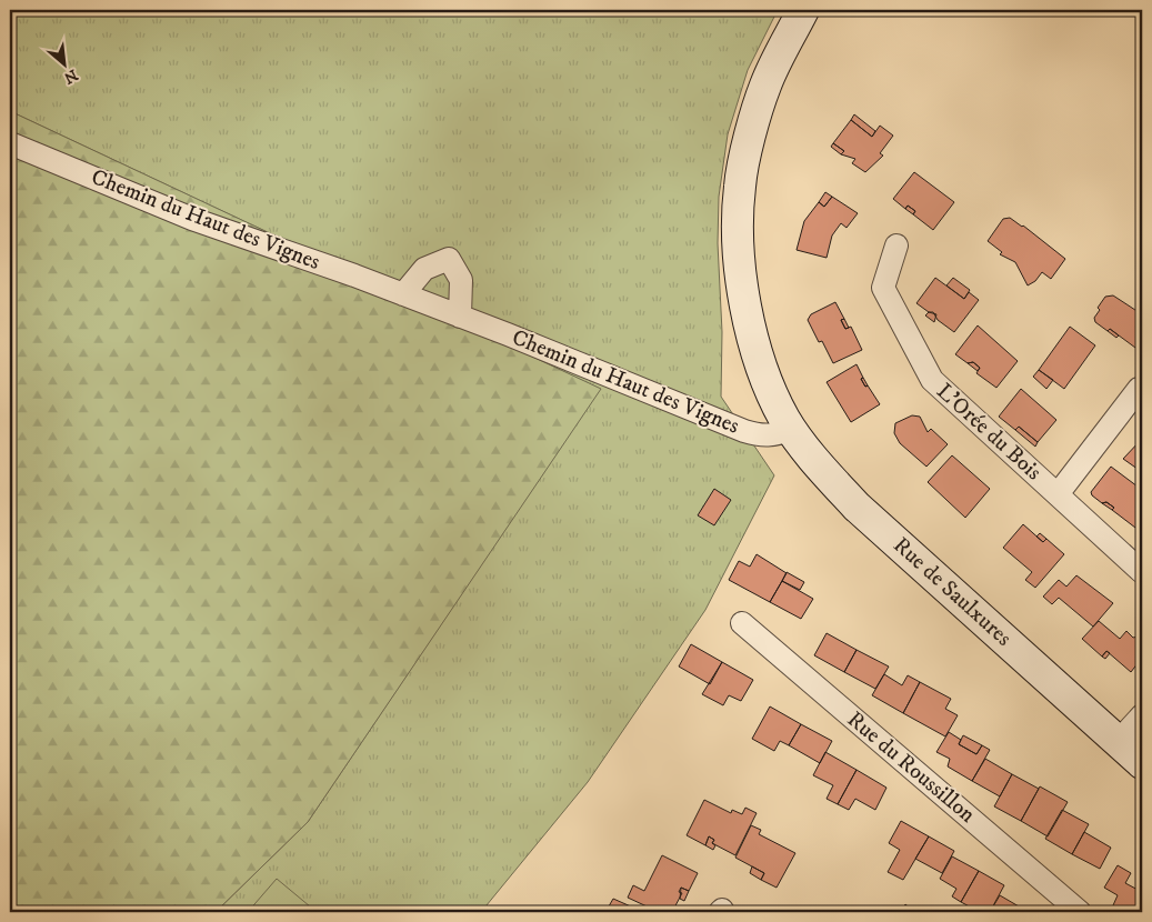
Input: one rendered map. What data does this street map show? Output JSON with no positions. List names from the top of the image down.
{
  "streets": {
    "street": [
      "Chemin du Haut des Vignes",
      "L'Orée du Bois",
      "Rue de Saulxures",
      "Rue du Roussillon"
    ]
  },
  "crossings": [
    ["Chemin du Haut des Vignes", "Rue de Saulxures"]
  ],
  "north": "bottom right"
}
